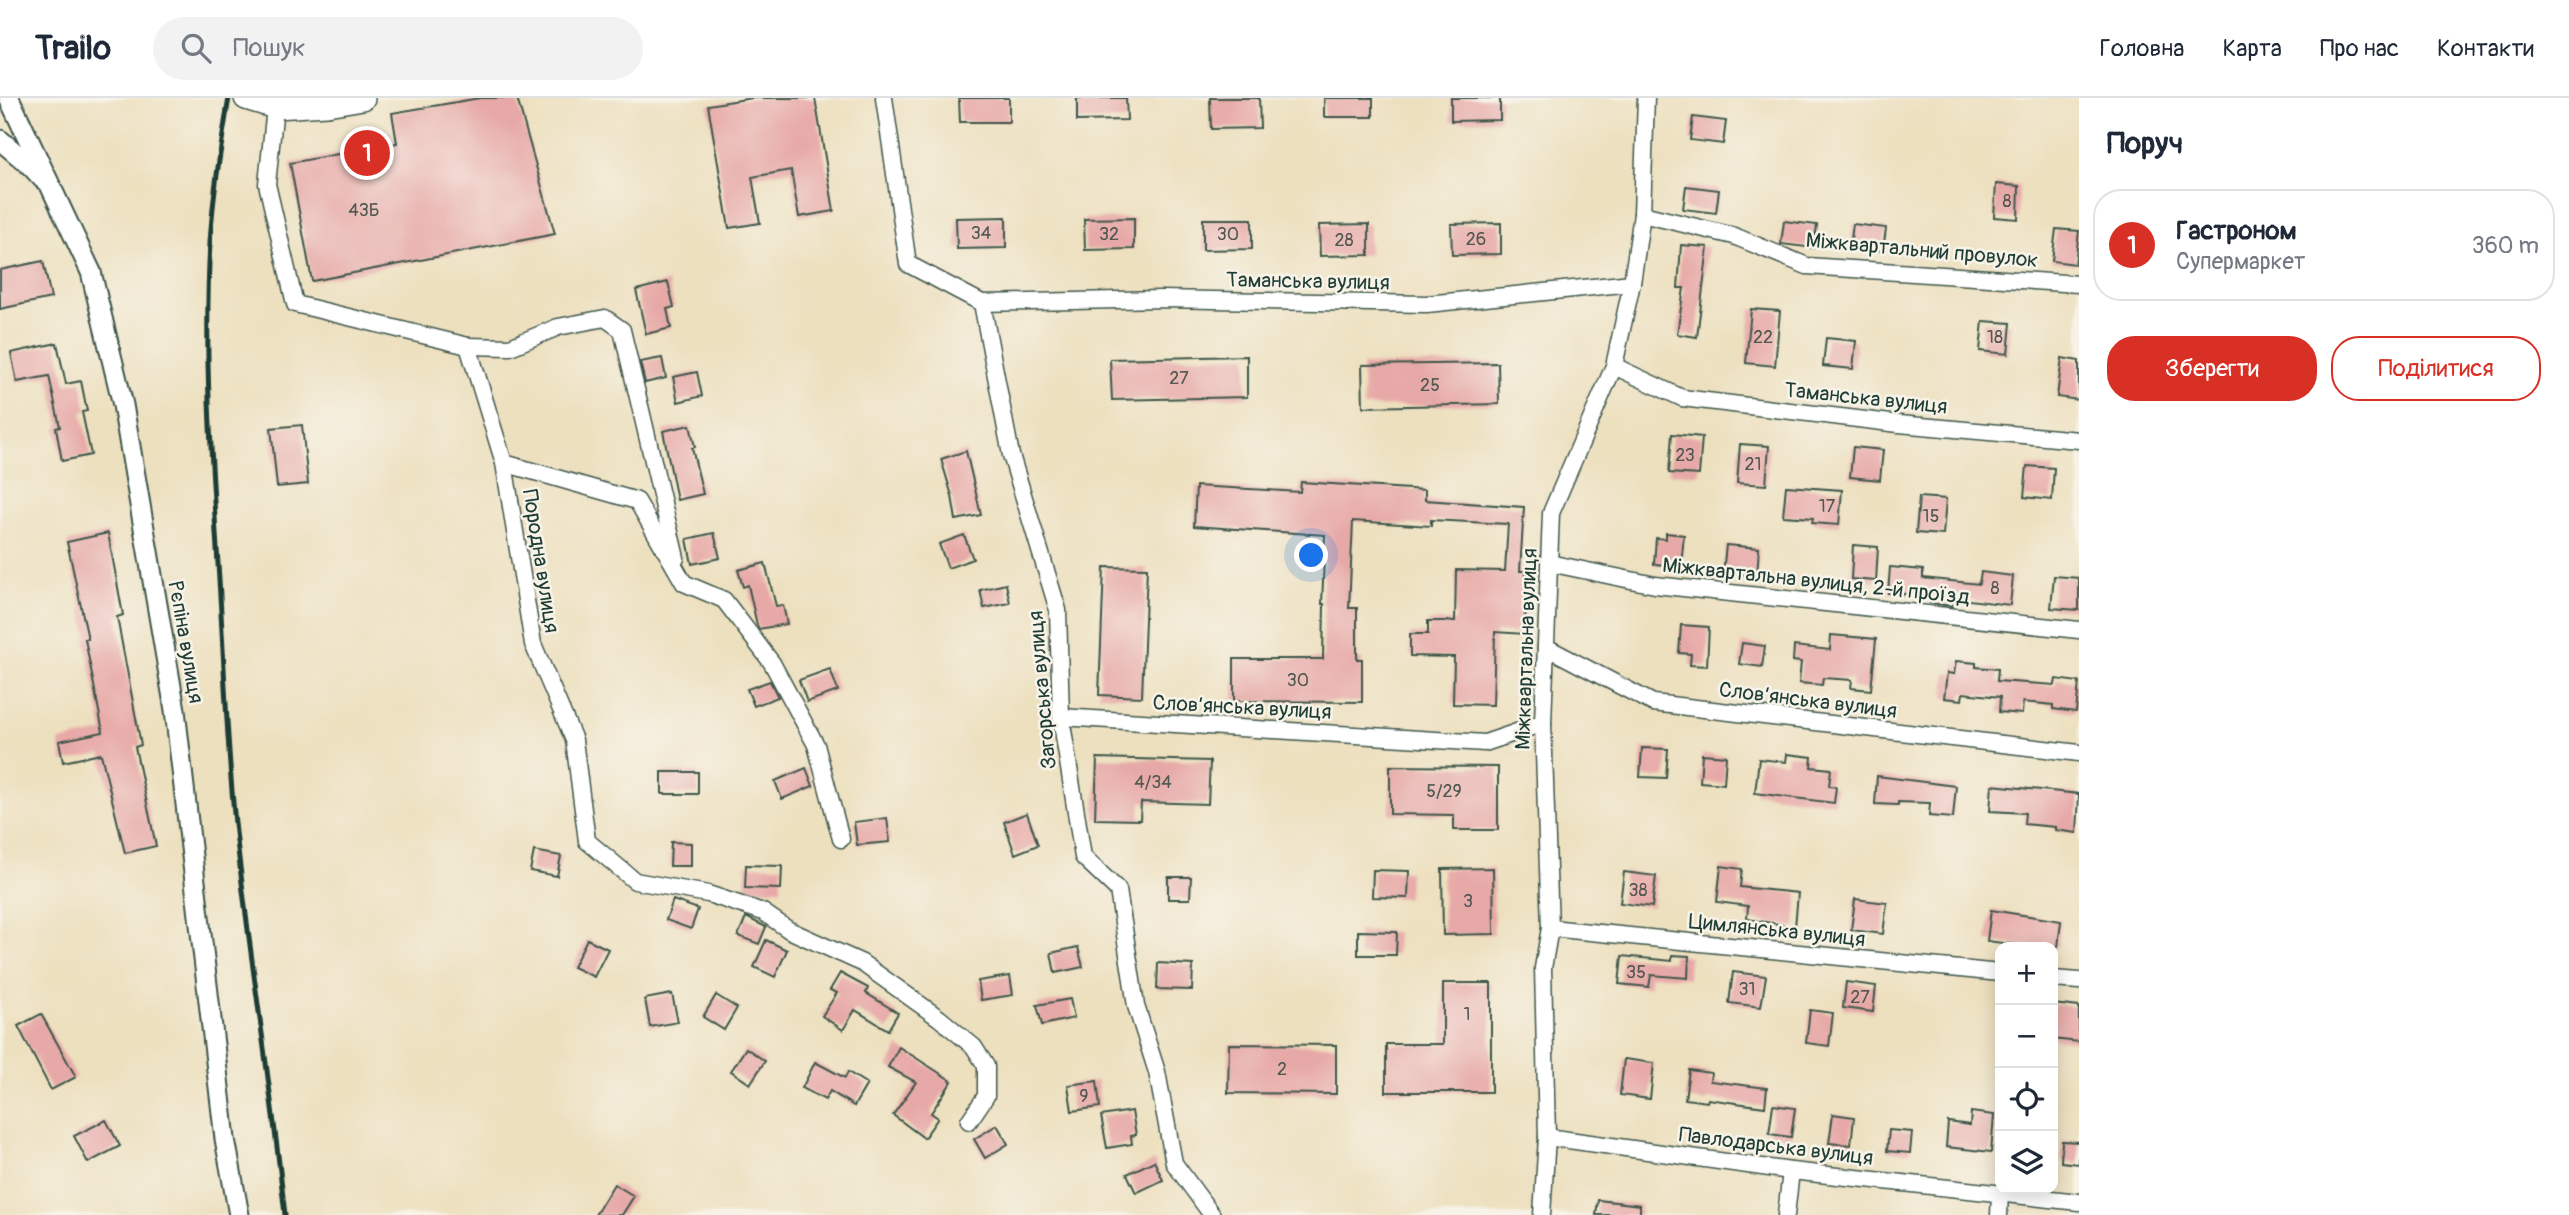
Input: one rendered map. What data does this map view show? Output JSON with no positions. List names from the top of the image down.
{
  "streets": {
    "street": [
      "Міжквартальний провулок",
      "Таманська вулиця",
      "Породна вулиця",
      "Міжквартальна вулиця, 2-й проїзд",
      "Рєпіна вулиця",
      "Міжквартальна вулиця",
      "Загорська вулиця",
      "Слов’янська вулиця",
      "Цимлянська вулиця",
      "Павлодарська вулиця"
    ]
  },
  "crossings": [
    ["Міжквартальний провулок", "Міжквартальна вулиця"],
    ["Таманська вулиця", "Міжквартальна вулиця"],
    ["Таманська вулиця", "Загорська вулиця"],
    ["Міжквартальна вулиця, 2-й проїзд", "Міжквартальна вулиця"],
    ["Міжквартальна вулиця", "Слов’янська вулиця"],
    ["Міжквартальна вулиця", "Цимлянська вулиця"],
    ["Міжквартальна вулиця", "Павлодарська вулиця"],
    ["Загорська вулиця", "Слов’янська вулиця"]
  ],
  "house_numbers": [
    "8",
    "43Б",
    "34",
    "32",
    "30",
    "26",
    "28",
    "22",
    "18",
    "27",
    "25",
    "23",
    "21",
    "17",
    "15",
    "8",
    "30",
    "4/34",
    "5/29",
    "38",
    "3",
    "35",
    "31",
    "27",
    "1",
    "2",
    "9"
  ],
  "page": {
    "header": "Trailo",
    "search": "Пошук",
    "nav": [
      "Головна",
      "Карта",
      "Про нас",
      "Контакти"
    ],
    "heading": "Поруч",
    "pins": "1",
    "list": [
      {
        "mark": "1",
        "name": "Гастроном",
        "note": "Супермаркет",
        "value": "360 m"
      }
    ],
    "buttons": ["Зберегти", "Поділитися"],
    "map_buttons": ["+", "−"]
  }
}
